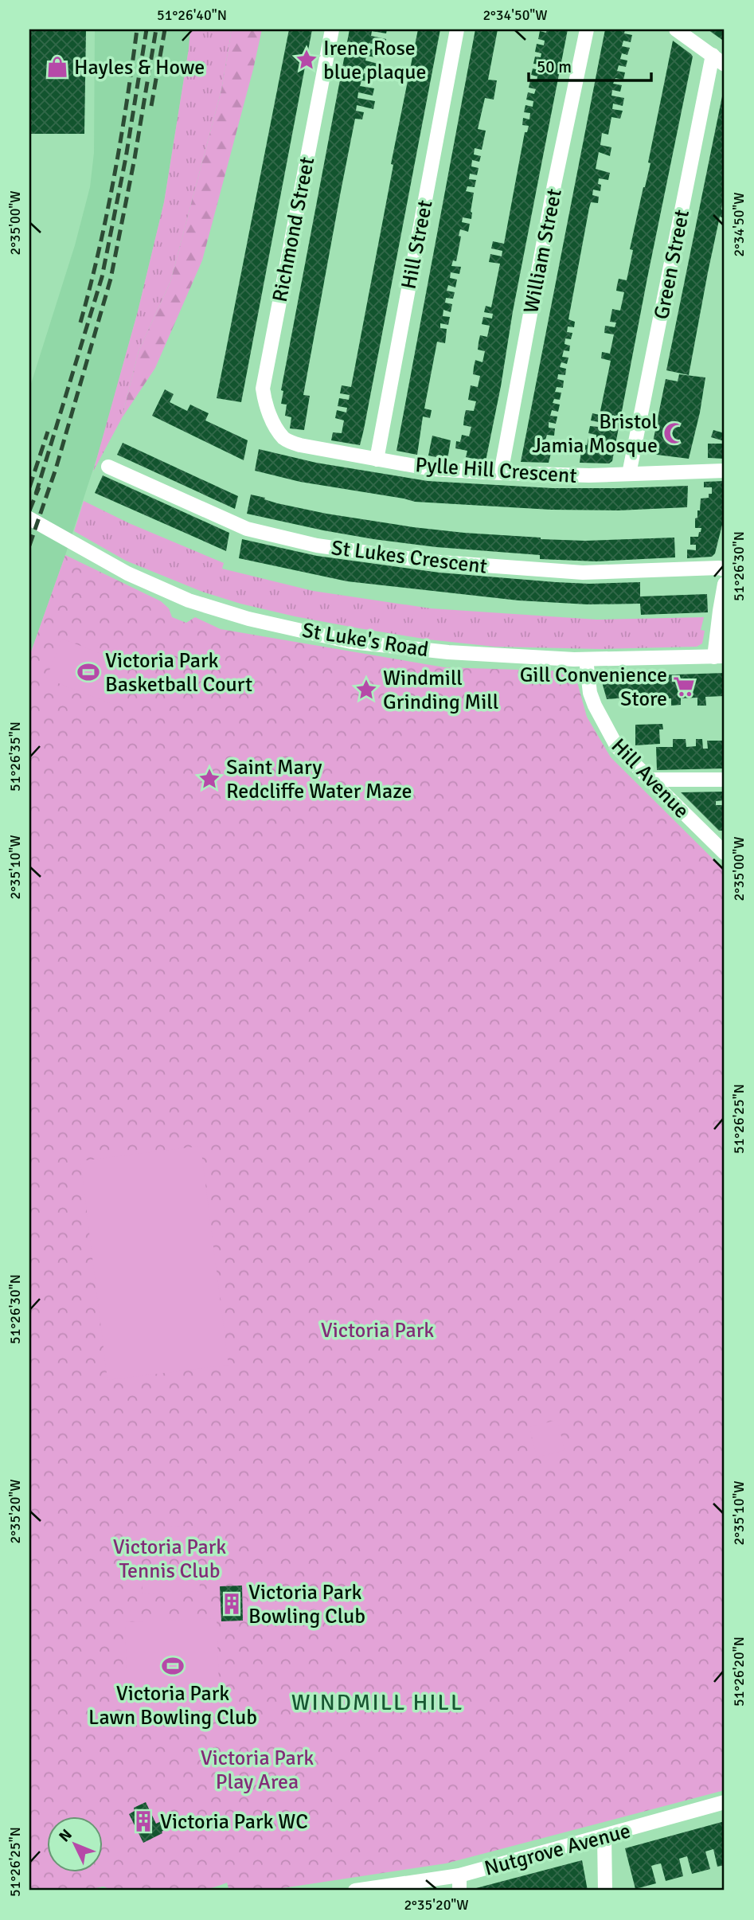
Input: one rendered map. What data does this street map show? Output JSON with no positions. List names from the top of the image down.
{
  "streets": {
    "street": [
      "Richmond Street",
      "Hill Street",
      "William Street",
      "Green Street",
      "Pylle Hill Crescent",
      "St Lukes Crescent",
      "St Luke's Road",
      "Hill Avenue",
      "Nutgrove Avenue"
    ]
  },
  "crossings": [
    ["Richmond Street", "Pylle Hill Crescent"],
    ["Hill Street", "Pylle Hill Crescent"],
    ["William Street", "Pylle Hill Crescent"],
    ["Green Street", "Pylle Hill Crescent"],
    ["St Luke's Road", "Hill Avenue"]
  ],
  "districts": ["WINDMILL HILL"],
  "parks": ["Victoria Park", "Victoria Park Tennis Club", "Victoria Park Play Area"],
  "places": {
    "place": ["Irene Rose blue plaque", "Windmill Grinding Mill", "Saint Mary Redcliffe Water Maze"],
    "shop": ["Hayles & Howe"],
    "mosque": ["Bristol Jamia Mosque"],
    "sports": ["Victoria Park Basketball Court", "Victoria Park Lawn Bowling Club"],
    "supermarket": ["Gill Convenience Store"],
    "building": ["Victoria Park Bowling Club", "Victoria Park WC"]
  },
  "scale_bar": "50 m",
  "north": "top left",
  "coordinates": [
    "51°26'40\"N",
    "2°34'50\"W",
    "2°35'00\"W",
    "51°26'30\"N",
    "51°26'35\"N",
    "2°35'10\"W",
    "51°26'25\"N",
    "2°35'20\"W",
    "51°26'20\"N"
  ]
}
